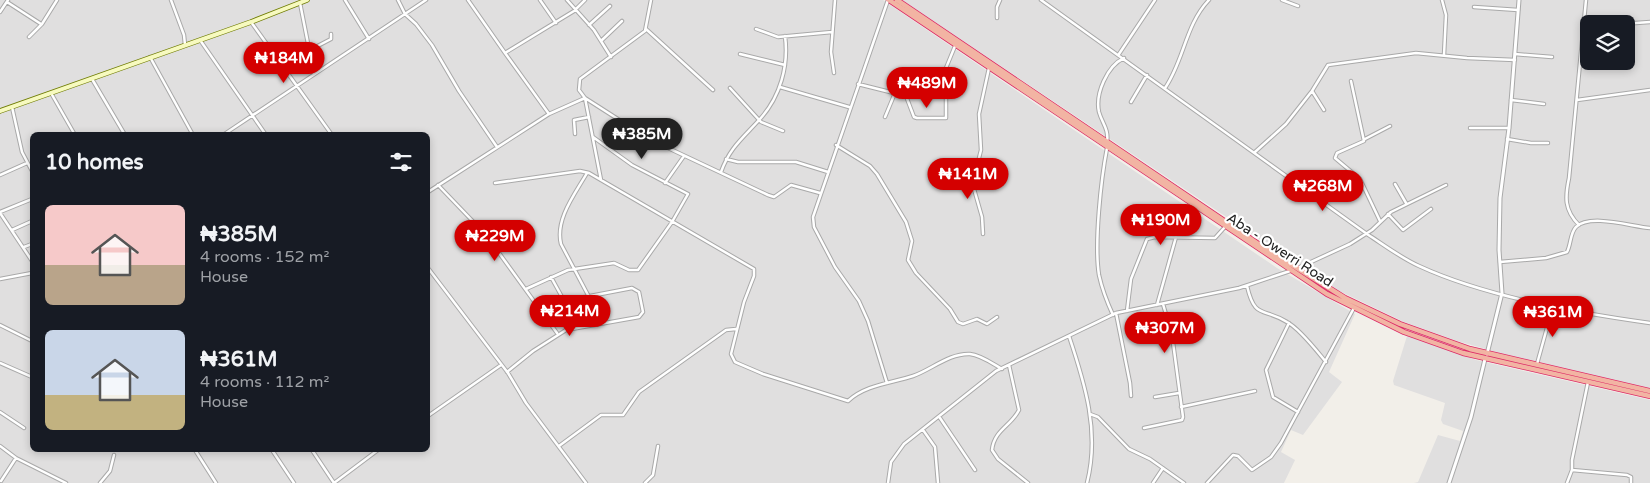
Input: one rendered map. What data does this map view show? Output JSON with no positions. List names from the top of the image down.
{
  "streets": {
    "highway": ["Aba - Owerri Road"]
  },
  "page": {
    "price": [
      "₦184M",
      "₦489M",
      "₦385M",
      "₦141M",
      "₦268M",
      "₦190M",
      "₦229M",
      "₦214M",
      "₦361M",
      "₦307M"
    ],
    "heading": "10 homes",
    "list": [
      {
        "name": "₦385M",
        "note": "4 rooms · 152 m² · House"
      },
      {
        "name": "₦361M",
        "note": "4 rooms · 112 m² · House"
      }
    ]
  }
}
